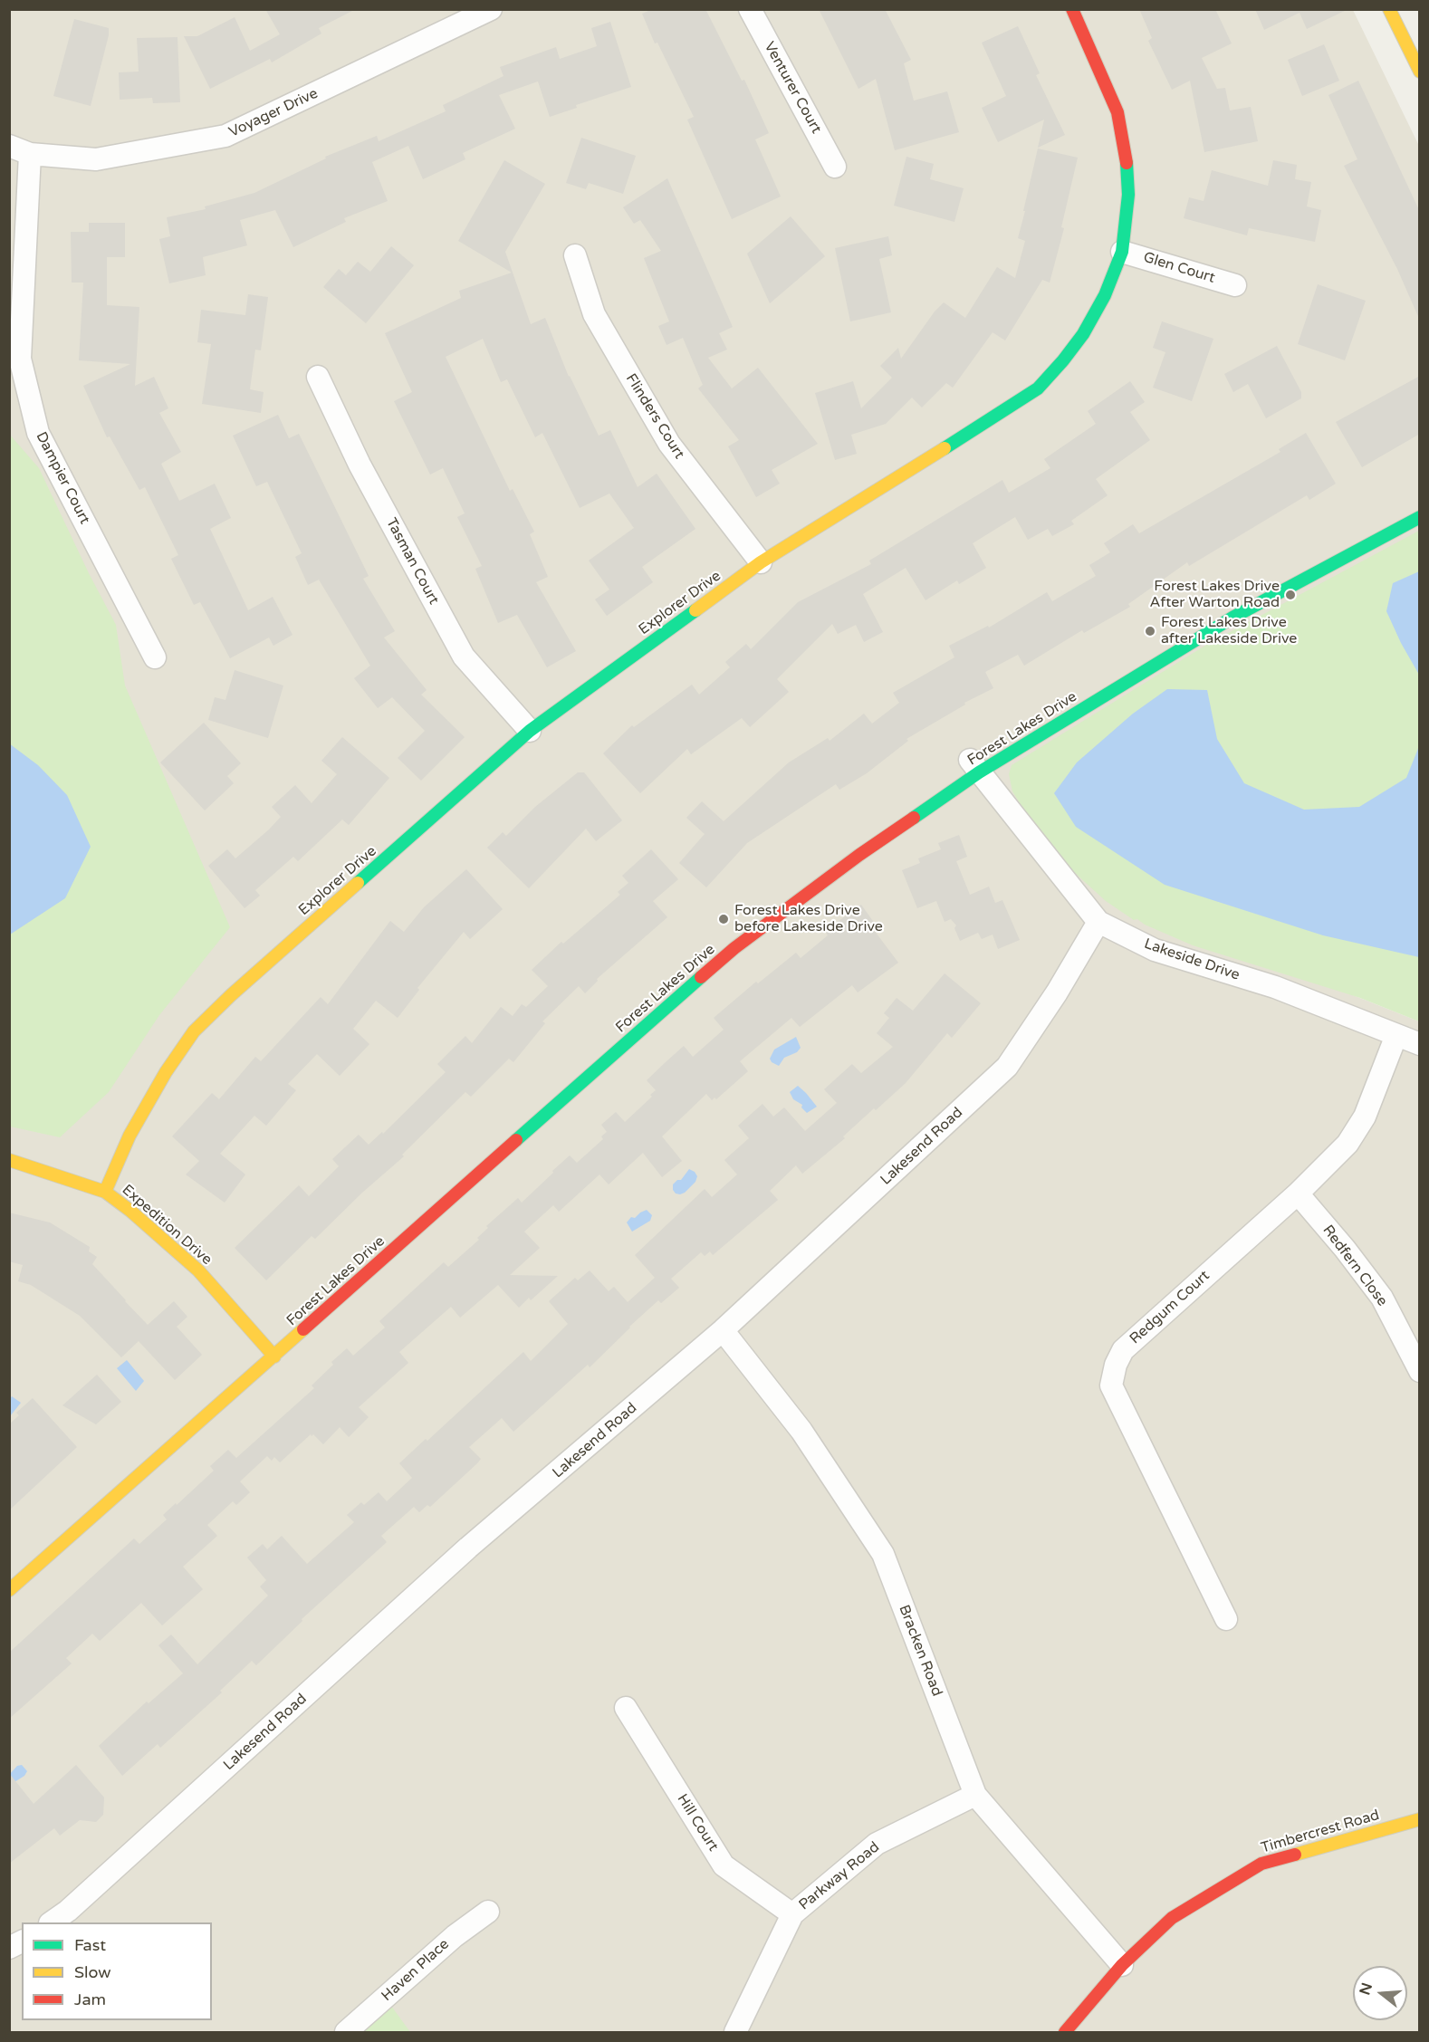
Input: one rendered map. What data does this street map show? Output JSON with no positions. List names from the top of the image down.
{
  "streets": {
    "street": [
      "Venturer Court",
      "Voyager Drive",
      "Glen Court",
      "Flinders Court",
      "Dampier Court",
      "Tasman Court",
      "Explorer Drive",
      "Forest Lakes Drive",
      "Lakeside Drive",
      "Lakesend Road",
      "Expedition Drive",
      "Redfern Close",
      "Redgum Court",
      "Bracken Road",
      "Hill Court",
      "Timbercrest Road",
      "Parkway Road",
      "Haven Place"
    ]
  },
  "crossings": [
    ["Voyager Drive", "Dampier Court"],
    ["Glen Court", "Explorer Drive"],
    ["Flinders Court", "Explorer Drive"],
    ["Tasman Court", "Explorer Drive"],
    ["Explorer Drive", "Expedition Drive"],
    ["Forest Lakes Drive", "Lakeside Drive"],
    ["Forest Lakes Drive", "Expedition Drive"],
    ["Lakeside Drive", "Lakesend Road"],
    ["Lakeside Drive", "Redgum Court"],
    ["Lakesend Road", "Bracken Road"],
    ["Redfern Close", "Redgum Court"],
    ["Bracken Road", "Timbercrest Road"],
    ["Bracken Road", "Parkway Road"],
    ["Hill Court", "Parkway Road"]
  ],
  "places": ["Forest Lakes Drive After Warton Road", "Forest Lakes Drive after Lakeside Drive", "Forest Lakes Drive before Lakeside Drive"],
  "legend": ["Fast", "Slow", "Jam"],
  "north": "left"
}
